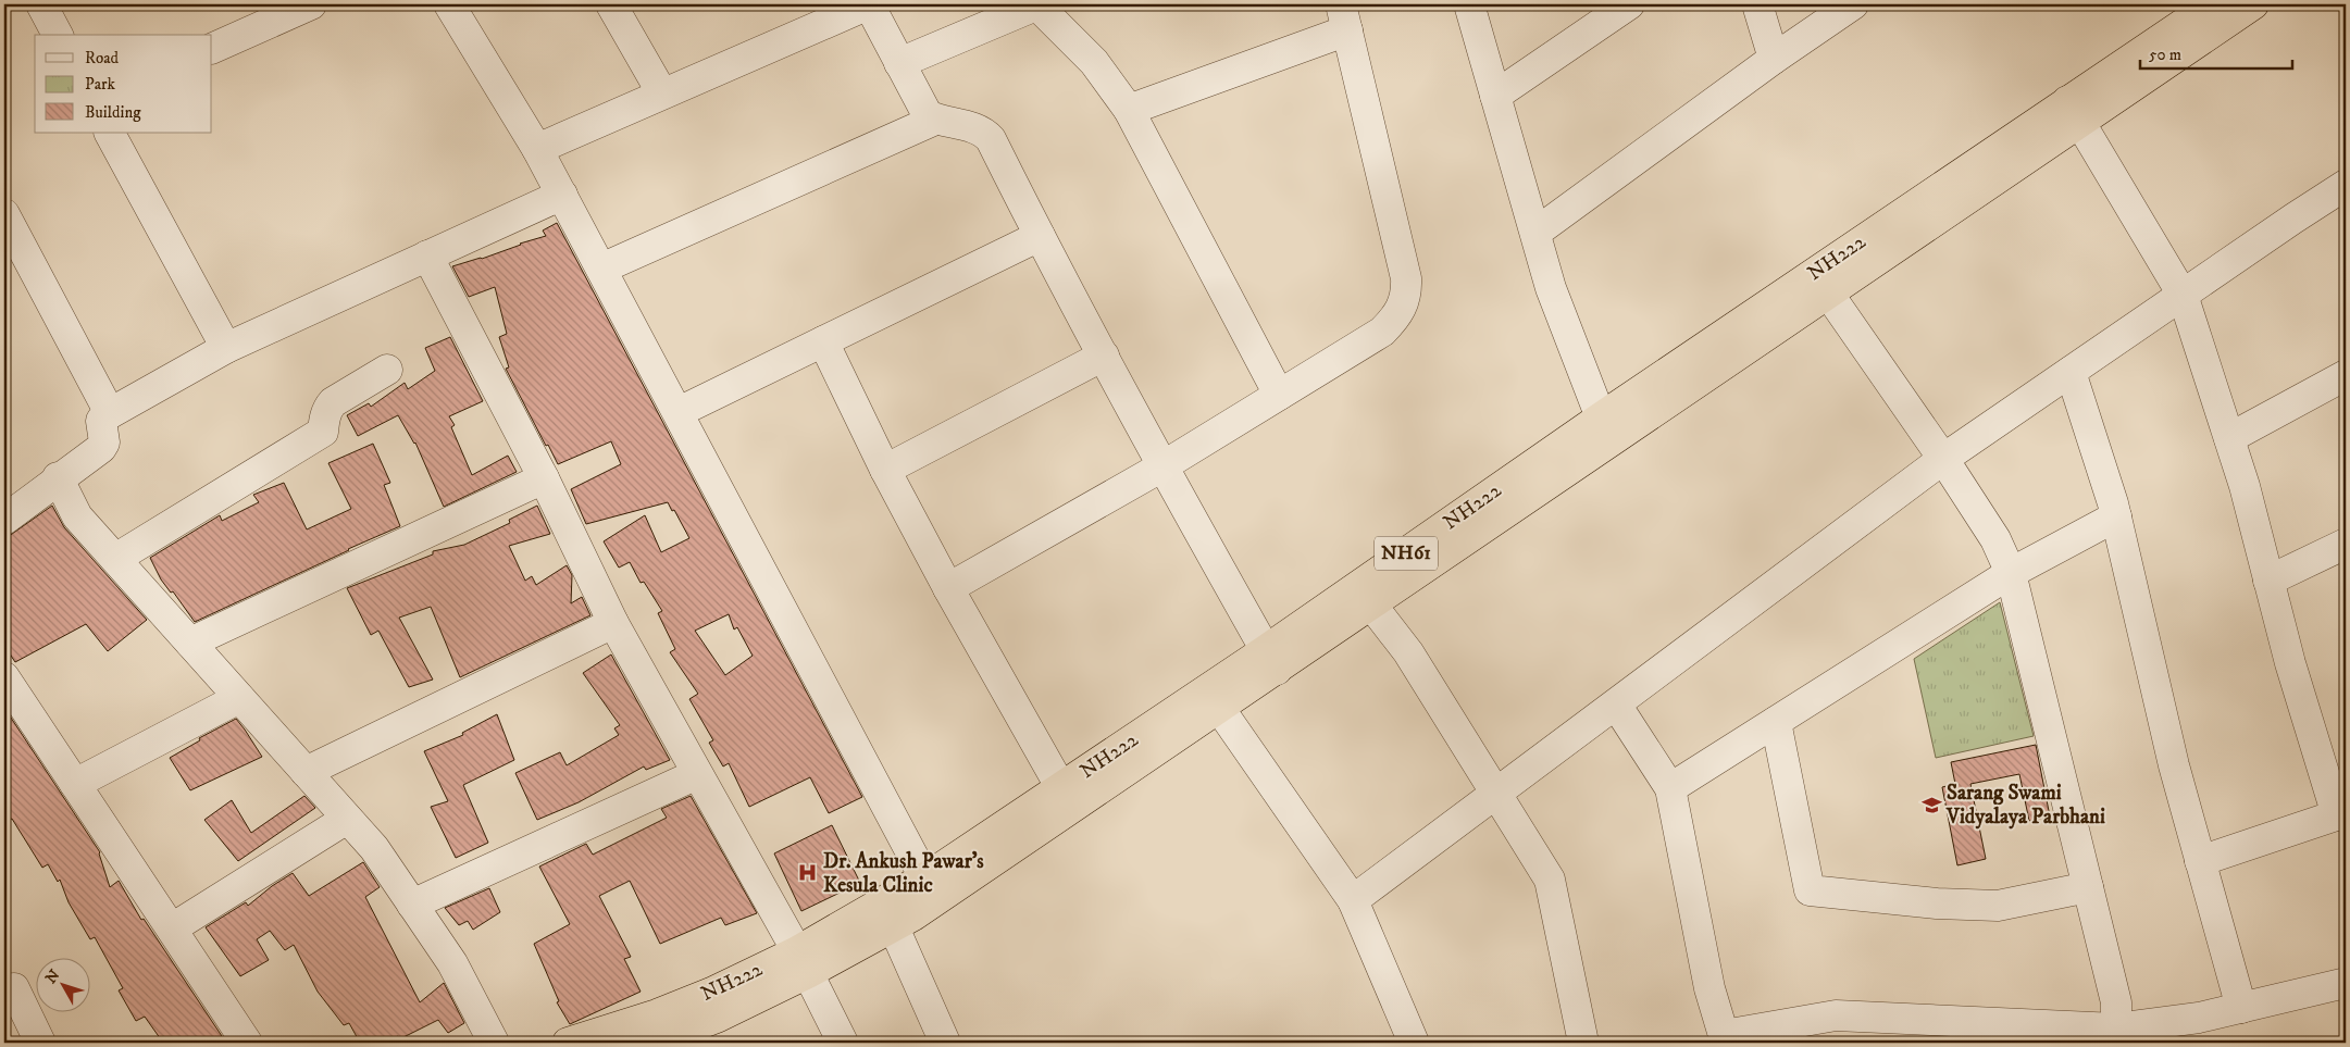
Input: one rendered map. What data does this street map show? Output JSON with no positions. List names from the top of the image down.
{
  "streets": {
    "highway": ["NH222", "NH61"]
  },
  "places": {
    "school or university": ["Sarang Swami Vidyalaya Parbhani"],
    "hospital": ["Dr. Ankush Pawar's Kesula Clinic"]
  },
  "legend": ["Road", "Park", "Building"],
  "scale_bar": "50 m",
  "north": "top left"
}
